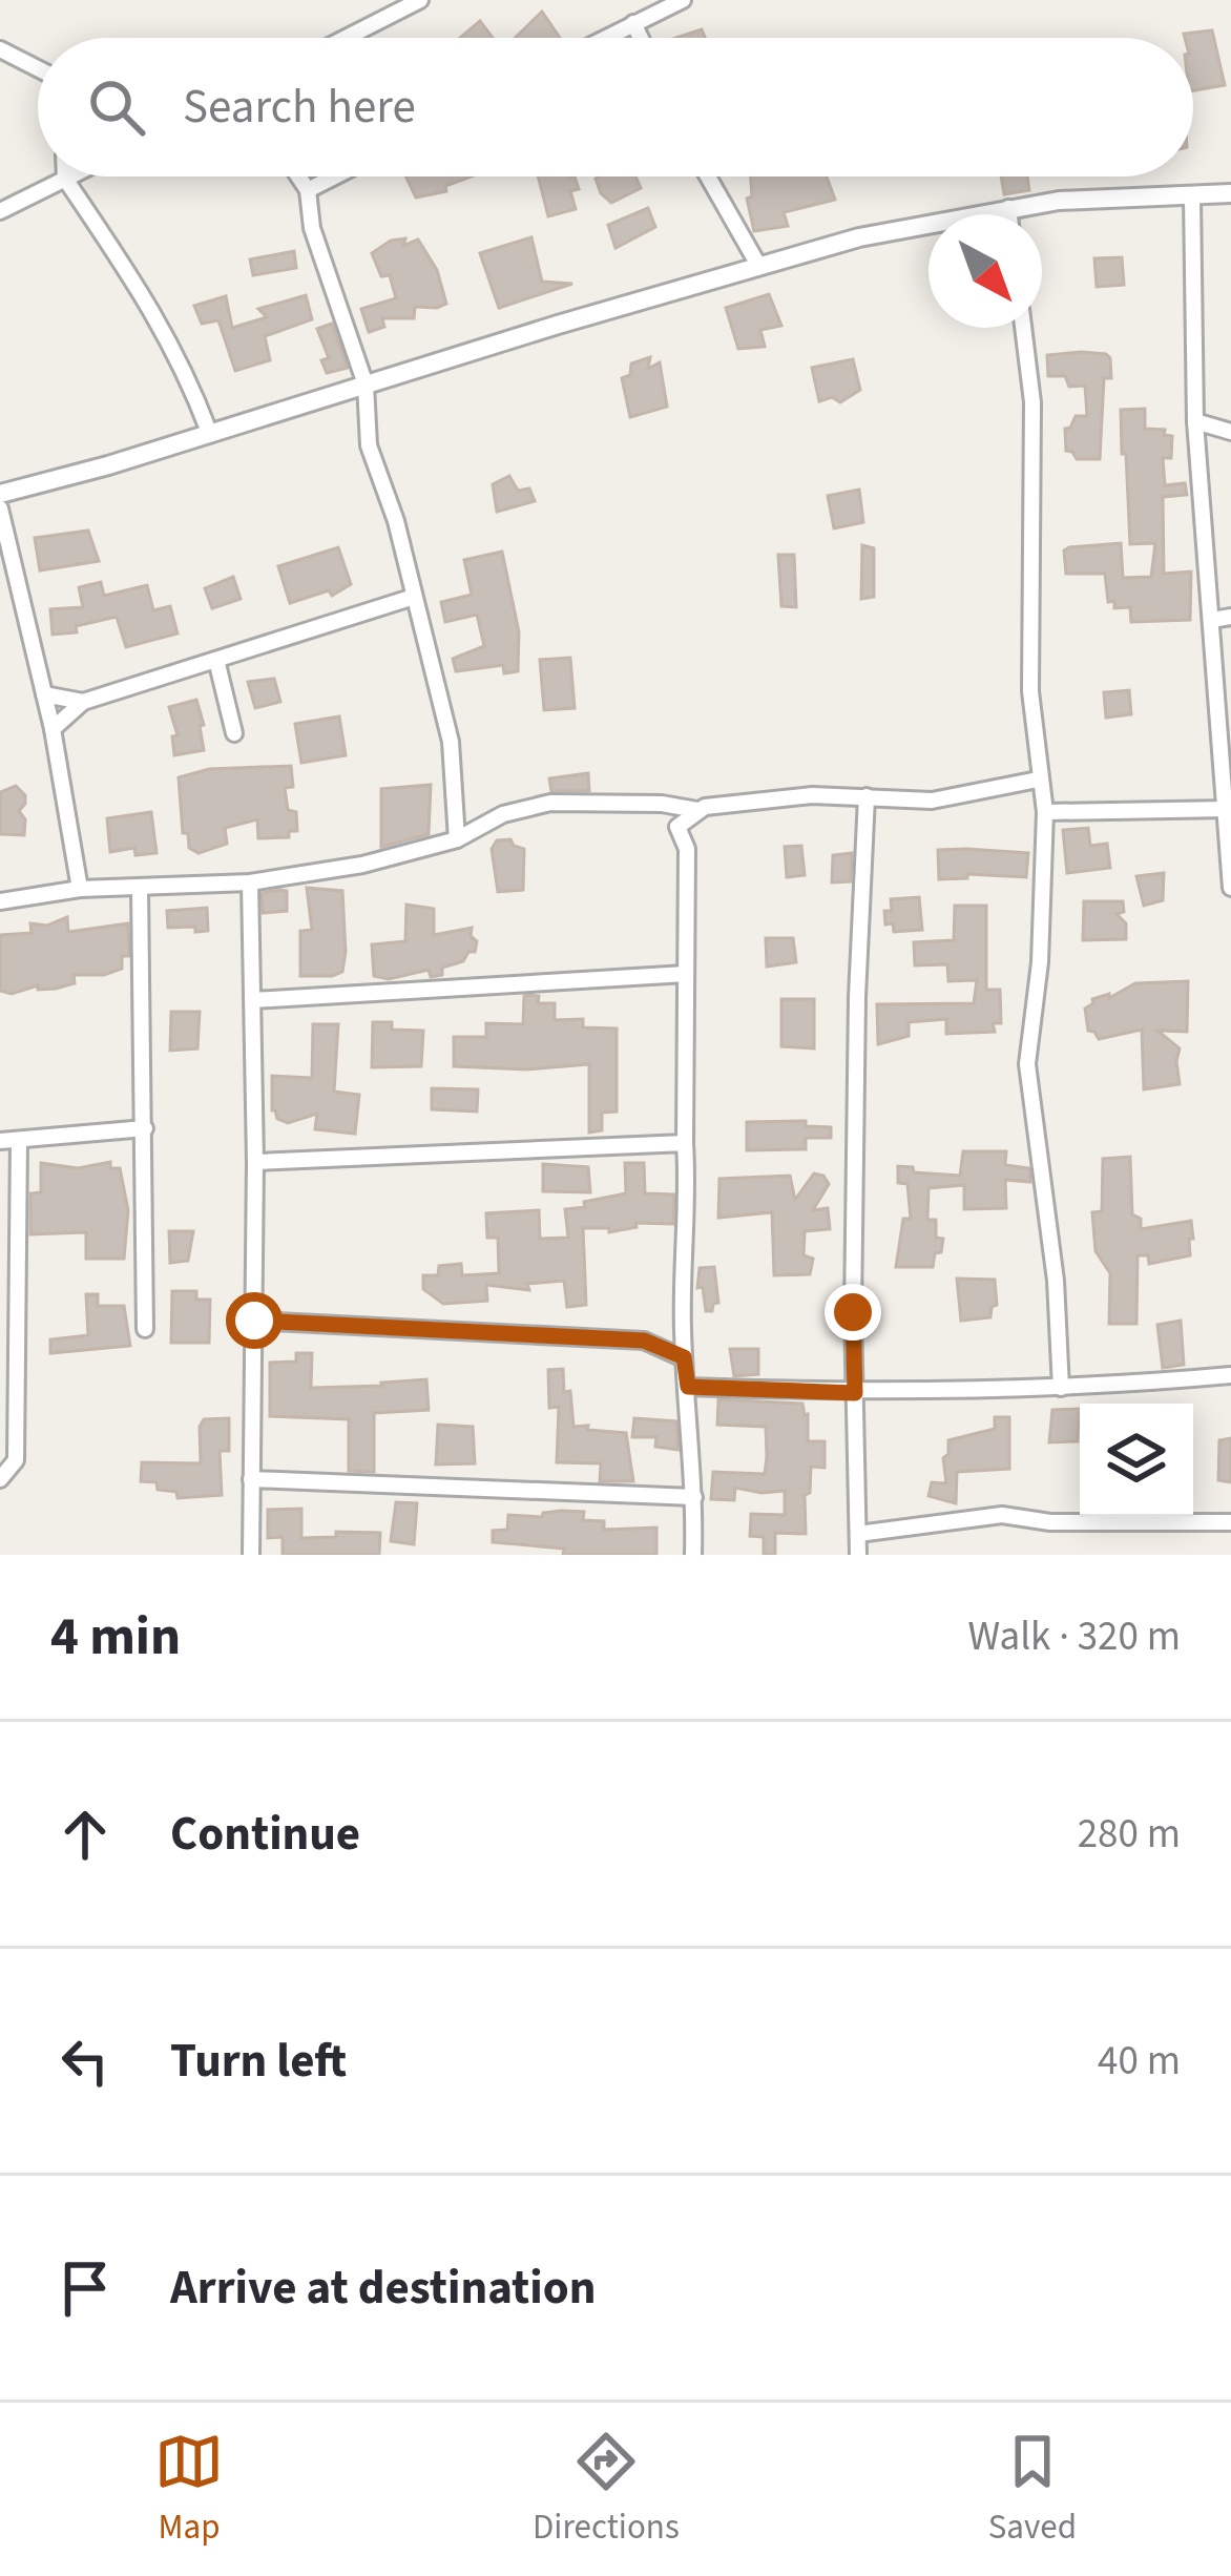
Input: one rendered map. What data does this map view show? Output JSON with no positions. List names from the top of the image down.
{
  "north": "bottom right",
  "page": {
    "search": "Search here",
    "heading": ["4 min", "Walk · 320 m"],
    "list": [
      ["Continue", "280 m"],
      ["Turn left", "40 m"],
      "Arrive at destination"
    ],
    "nav": ["Map", "Directions", "Saved"]
  }
}
